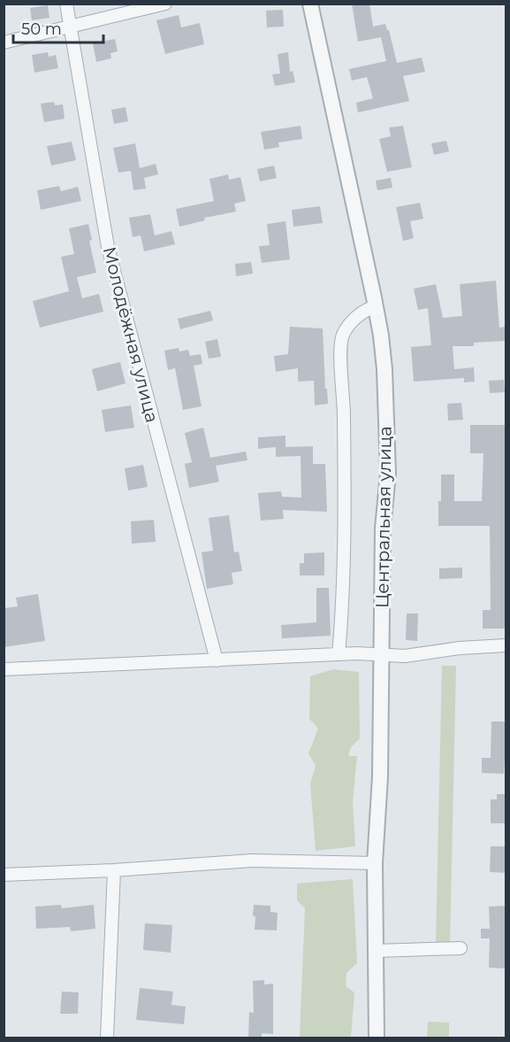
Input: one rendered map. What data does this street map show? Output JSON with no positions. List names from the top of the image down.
{
  "streets": {
    "street": ["Молодёжная улица", "Центральная улица"]
  },
  "scale_bar": "50 m"
}
